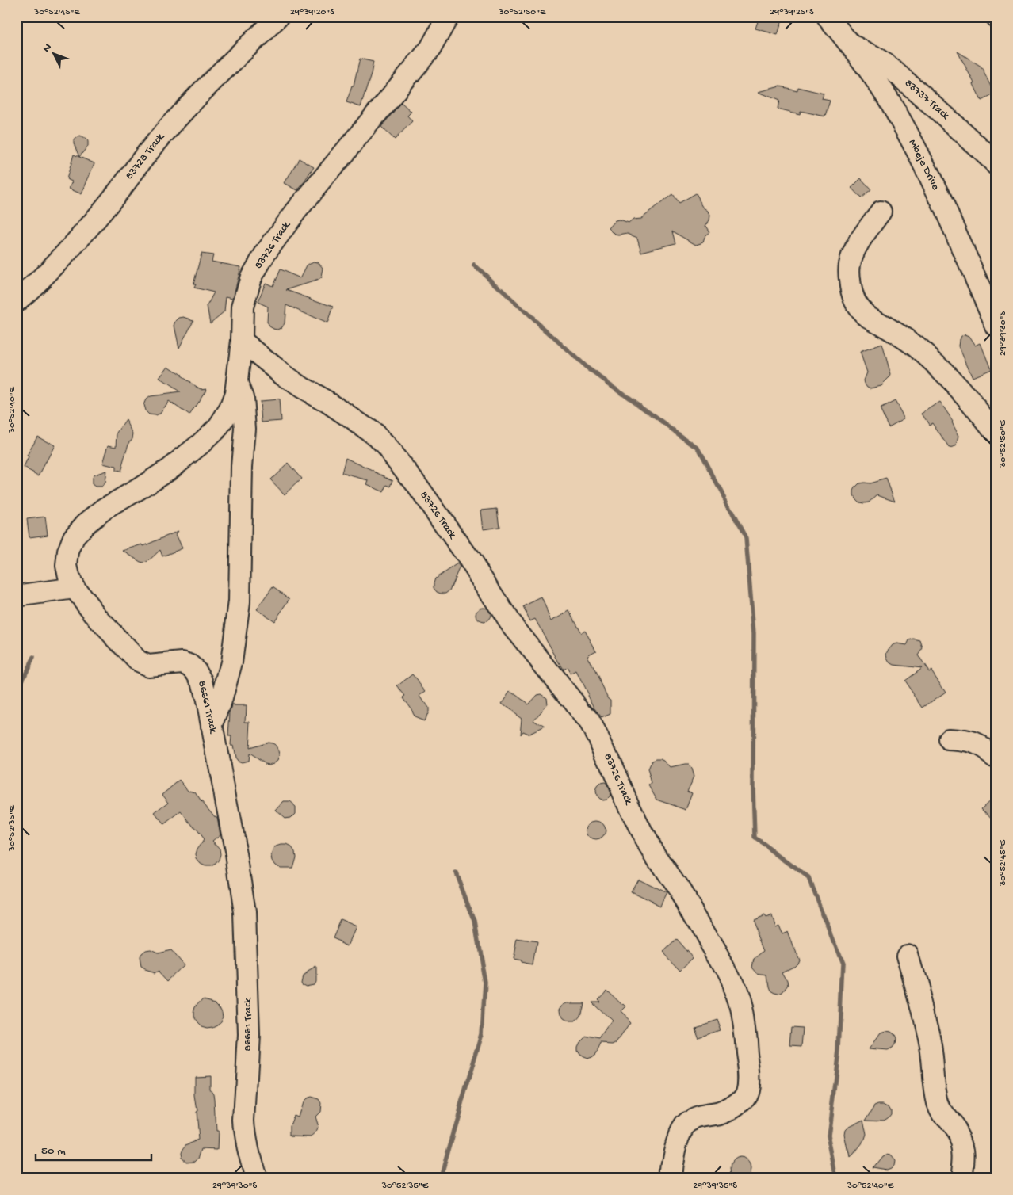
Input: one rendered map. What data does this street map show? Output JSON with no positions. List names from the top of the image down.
{
  "streets": {
    "street": [
      "83737 Track",
      "83728 Track",
      "Mbeje Drive",
      "83726 Track",
      "86661 Track"
    ]
  },
  "crossings": [
    ["83737 Track", "Mbeje Drive"],
    ["83726 Track", "86661 Track"]
  ],
  "scale_bar": "50 m",
  "north": "top left",
  "coordinates": [
    "30°52'45\"E",
    "29°39'20\"S",
    "30°52'50\"E",
    "29°39'25\"S",
    "29°39'30\"S",
    "30°52'40\"E",
    "30°52'35\"E",
    "29°39'35\"S"
  ]
}
